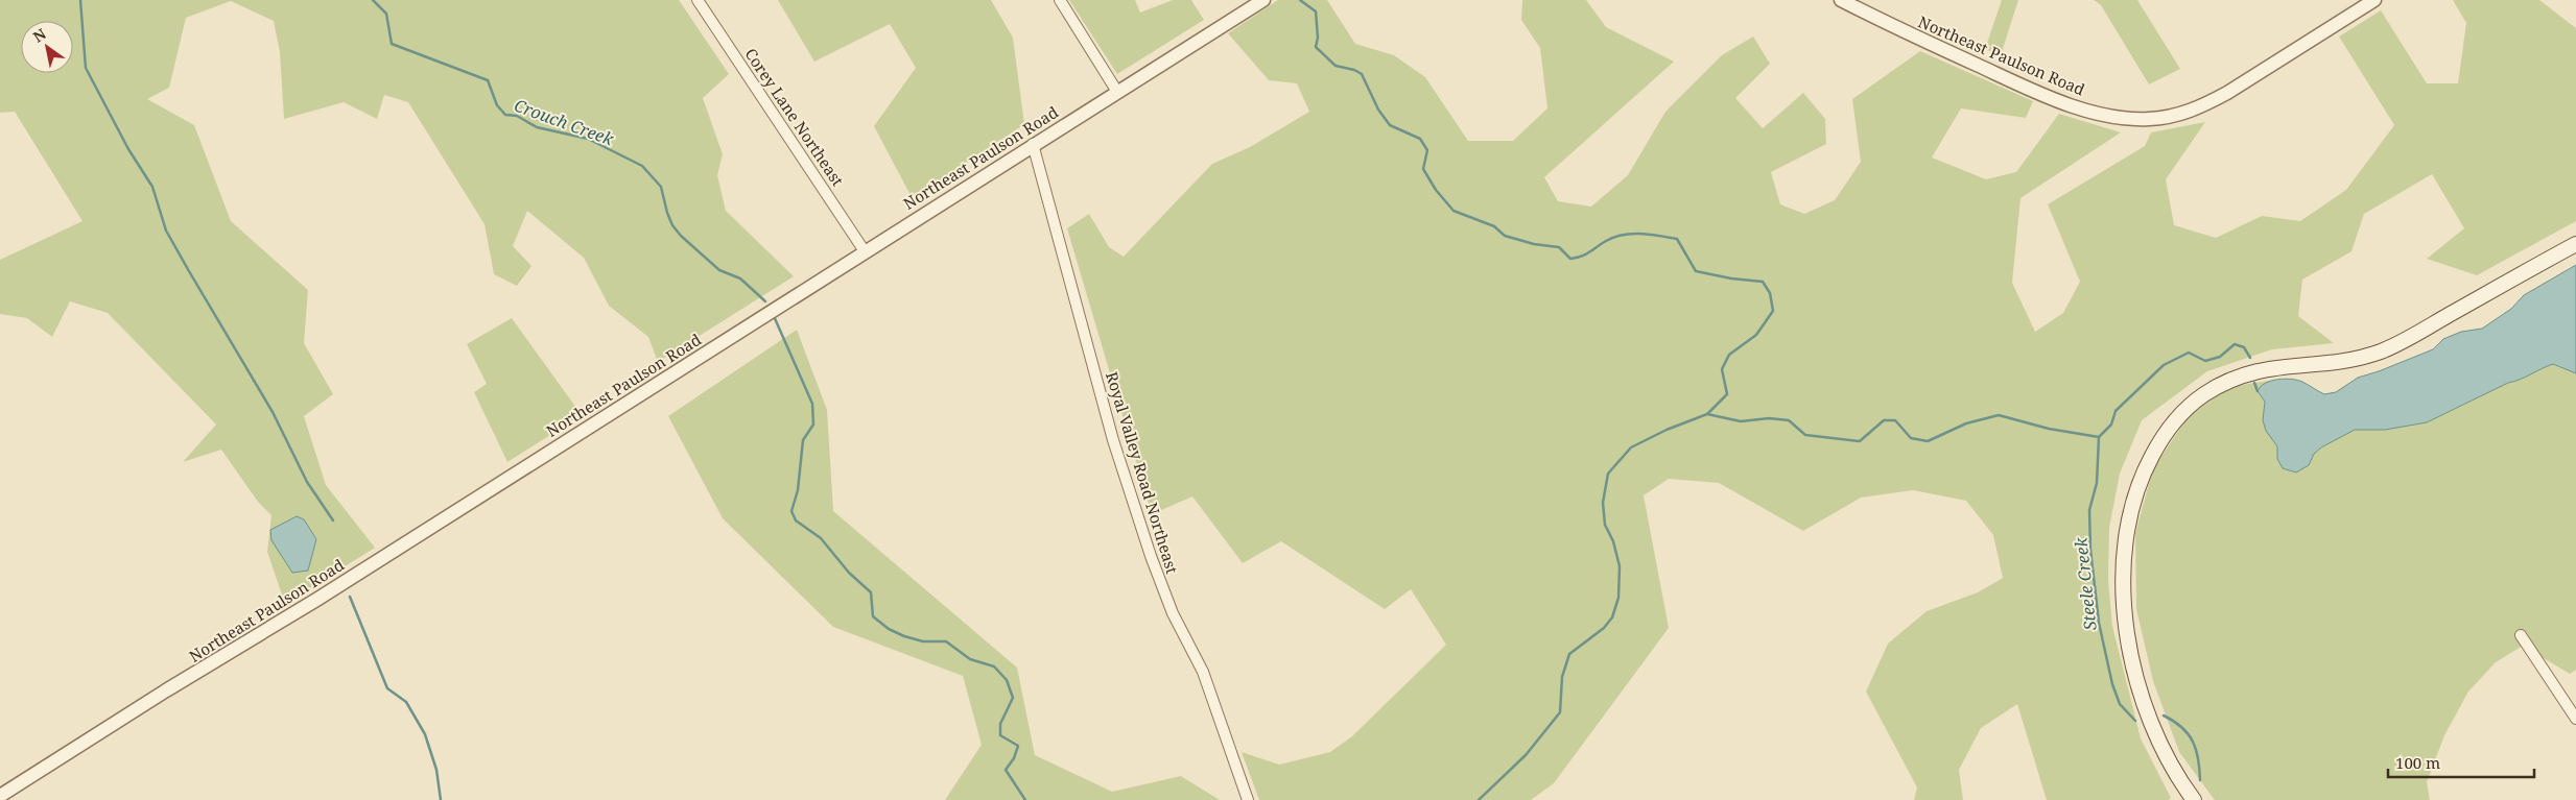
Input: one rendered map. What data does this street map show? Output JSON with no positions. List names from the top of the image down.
{
  "streets": {
    "street": ["Northeast Paulson Road", "Corey Lane Northeast", "Royal Valley Road Northeast"]
  },
  "crossings": [
    ["Northeast Paulson Road", "Corey Lane Northeast"],
    ["Northeast Paulson Road", "Royal Valley Road Northeast"]
  ],
  "water": ["Crouch Creek", "Steele Creek"],
  "scale_bar": "100 m",
  "north": "top left"
}
